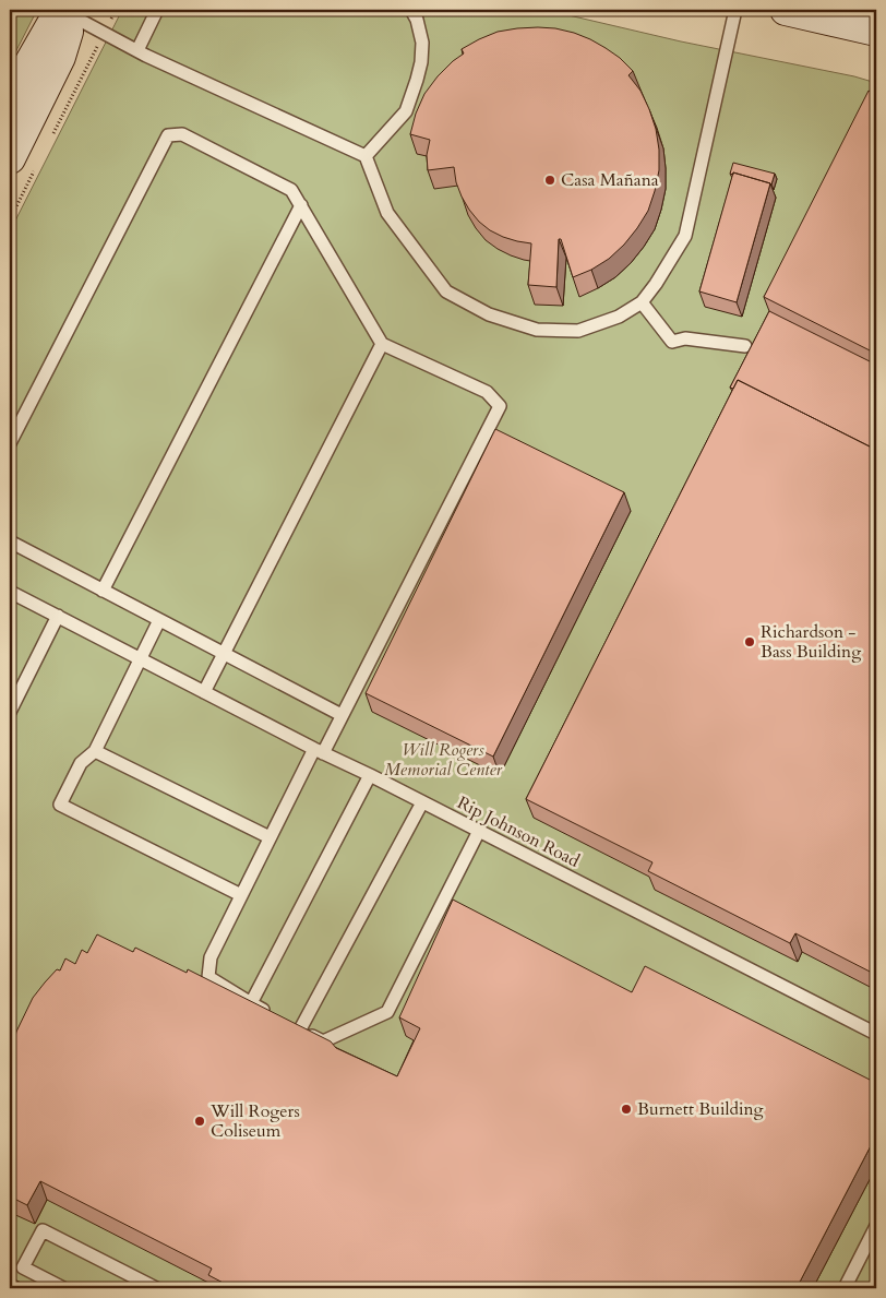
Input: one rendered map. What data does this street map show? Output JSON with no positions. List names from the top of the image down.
{
  "streets": {
    "lane": ["Rip Johnson Road"]
  },
  "parks": ["Will Rogers Memorial Center"],
  "places": [
    "Casa Mañana",
    "Richardson - Bass Building",
    "Burnett Building",
    "Will Rogers Coliseum"
  ]
}
